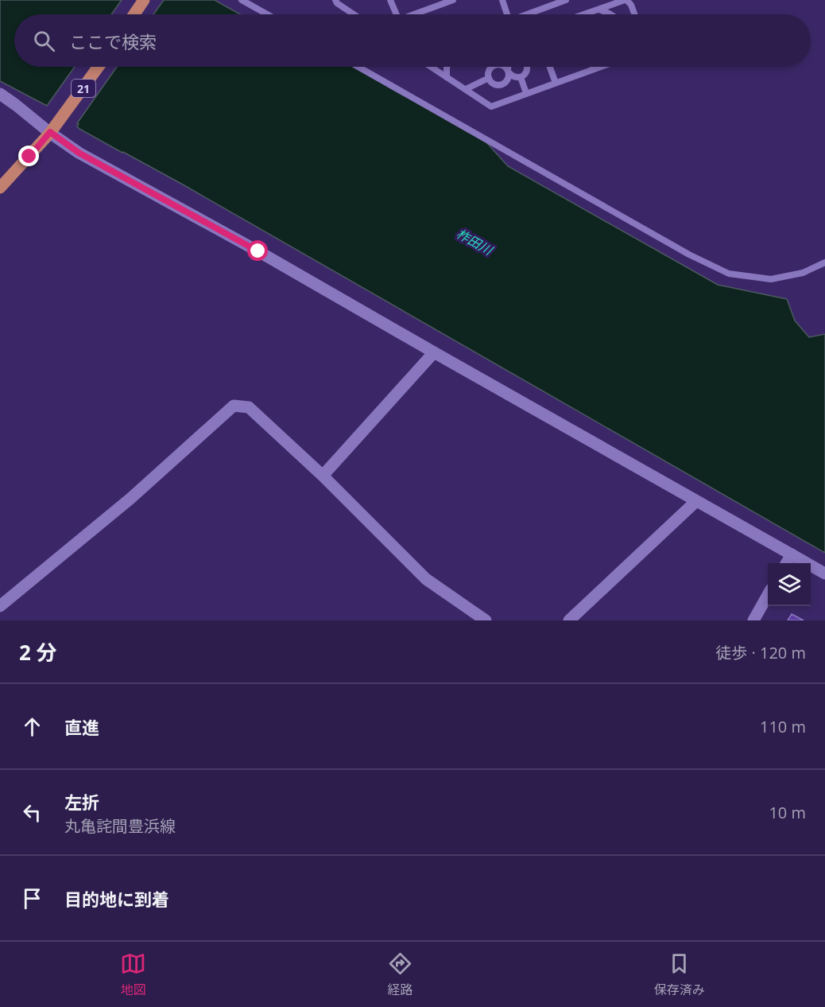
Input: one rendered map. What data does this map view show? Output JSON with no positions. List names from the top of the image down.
{
  "streets": {
    "main road": ["21"]
  },
  "water": ["柞田川"],
  "page": {
    "search": "ここで検索",
    "heading": ["2 分", "徒歩 · 120 m"],
    "list": [
      ["直進", "110 m"],
      ["左折", "丸亀詫間豊浜線", "10 m"],
      "目的地に到着"
    ],
    "nav": ["地図", "経路", "保存済み"]
  }
}
